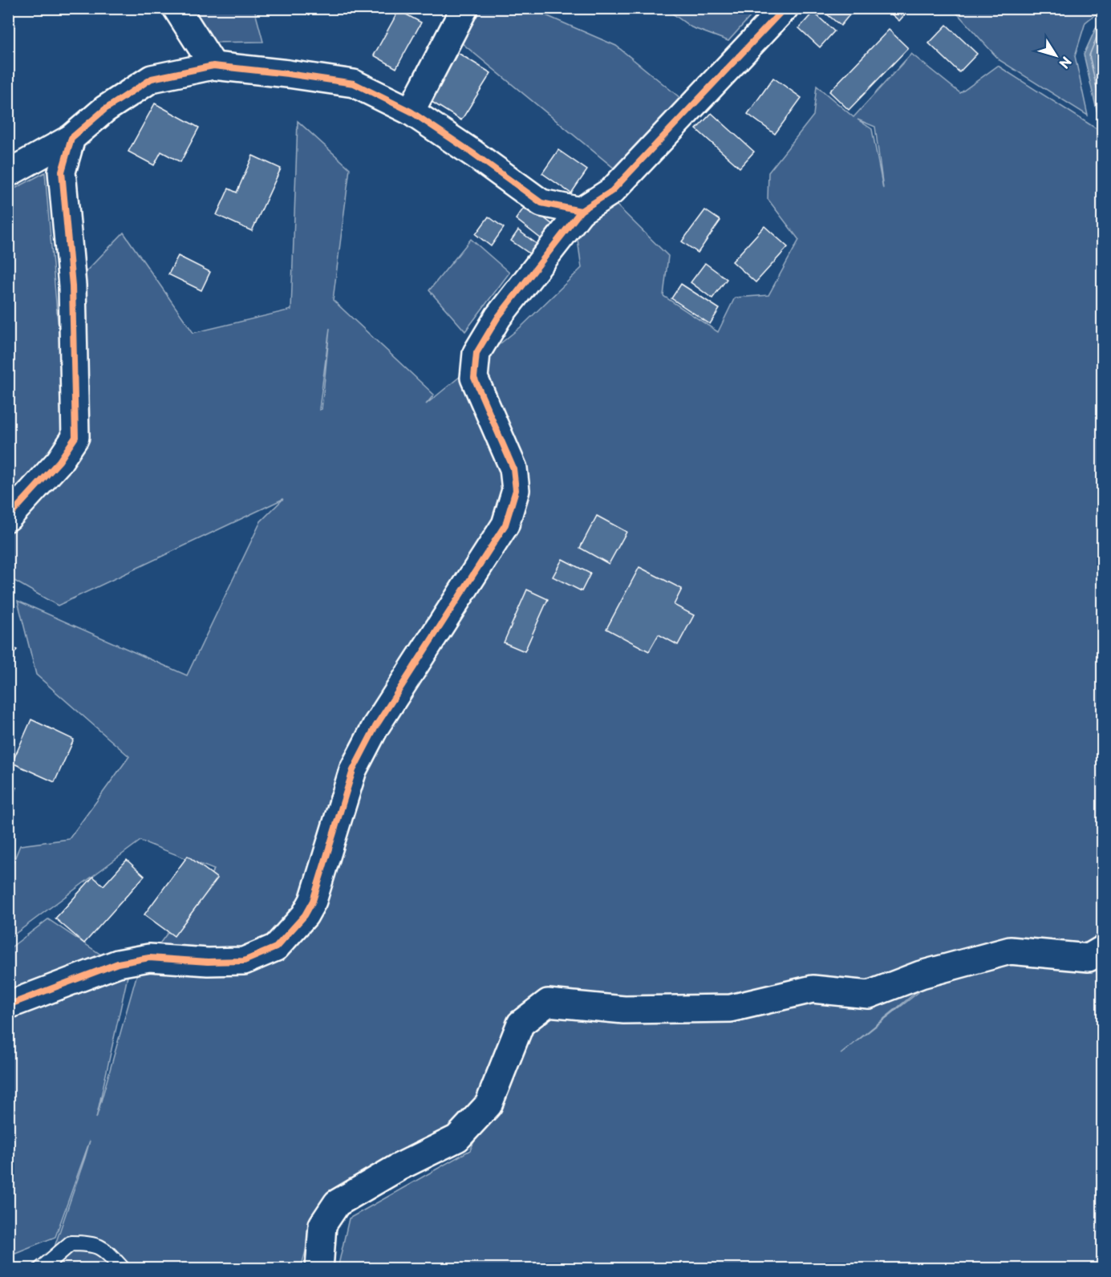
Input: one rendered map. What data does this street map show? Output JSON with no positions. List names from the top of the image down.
{
  "north": "bottom right"
}
